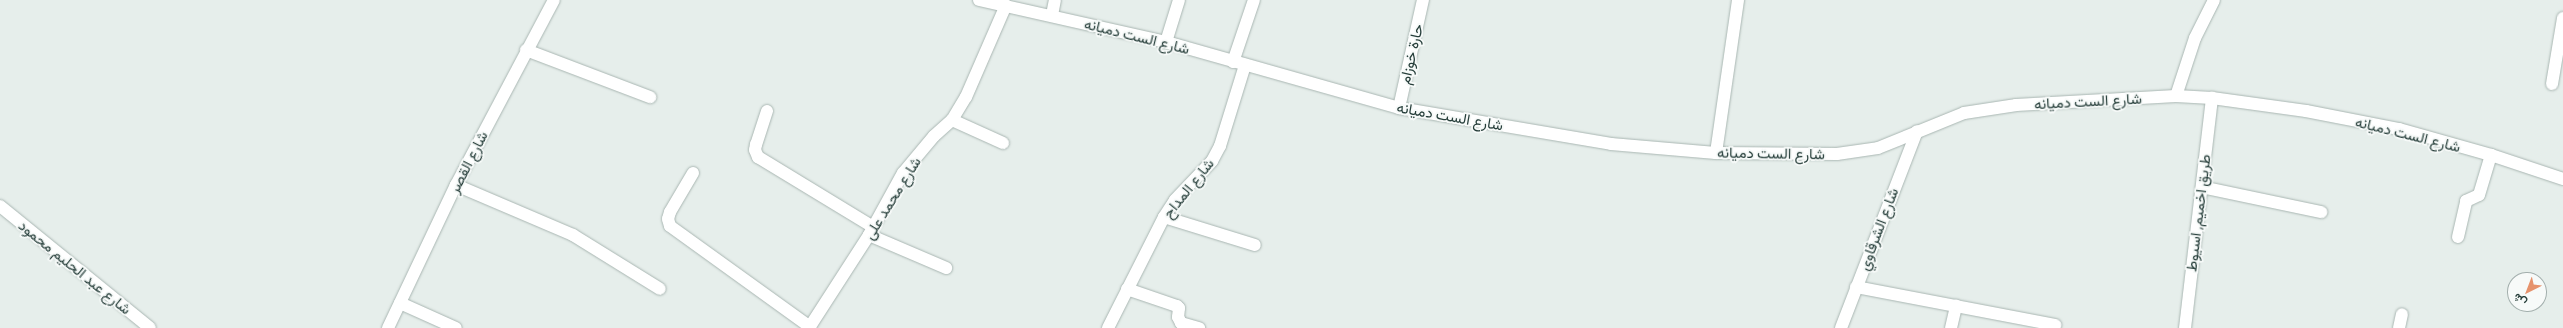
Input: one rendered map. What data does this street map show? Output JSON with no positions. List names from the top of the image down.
{
  "streets": {
    "street": [
      "شارع الست دميانه",
      "حارة خوزام",
      "شارع القصر",
      "شارع المداح",
      "شارع محمد على",
      "طريق اخميم, اسيوط",
      "شارع الشرقاوي",
      "شارع عبد الحليم محمود"
    ]
  },
  "crossings": [
    ["شارع الست دميانه", "حارة خوزام"],
    ["شارع الست دميانه", "شارع المداح"],
    ["شارع الست دميانه", "شارع محمد على"],
    ["شارع الست دميانه", "طريق اخميم, اسيوط"],
    ["شارع الست دميانه", "شارع الشرقاوي"]
  ],
  "north": "bottom left"
}
